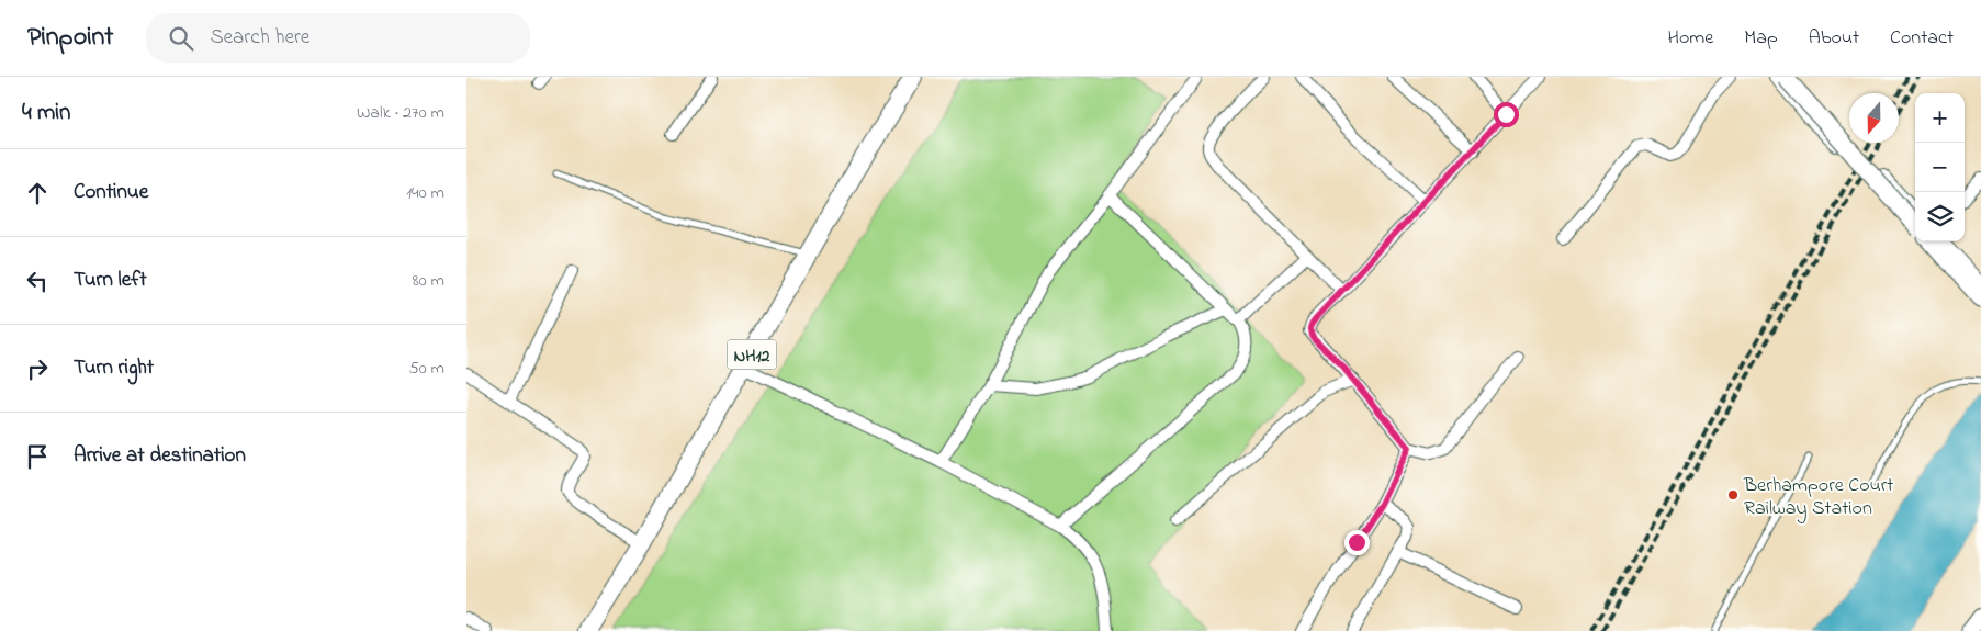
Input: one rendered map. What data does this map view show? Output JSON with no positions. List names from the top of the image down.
{
  "streets": {
    "main road": ["NH12"]
  },
  "places": ["Berhampore Court Railway Station"],
  "north": "bottom",
  "page": {
    "header": "Pinpoint",
    "search": "Search here",
    "nav": [
      "Home",
      "Map",
      "About",
      "Contact"
    ],
    "heading": ["4 min", "Walk · 270 m"],
    "map_buttons": ["+", "−"],
    "list": [
      ["Continue", "140 m"],
      ["Turn left", "80 m"],
      ["Turn right", "50 m"],
      "Arrive at destination"
    ]
  }
}
